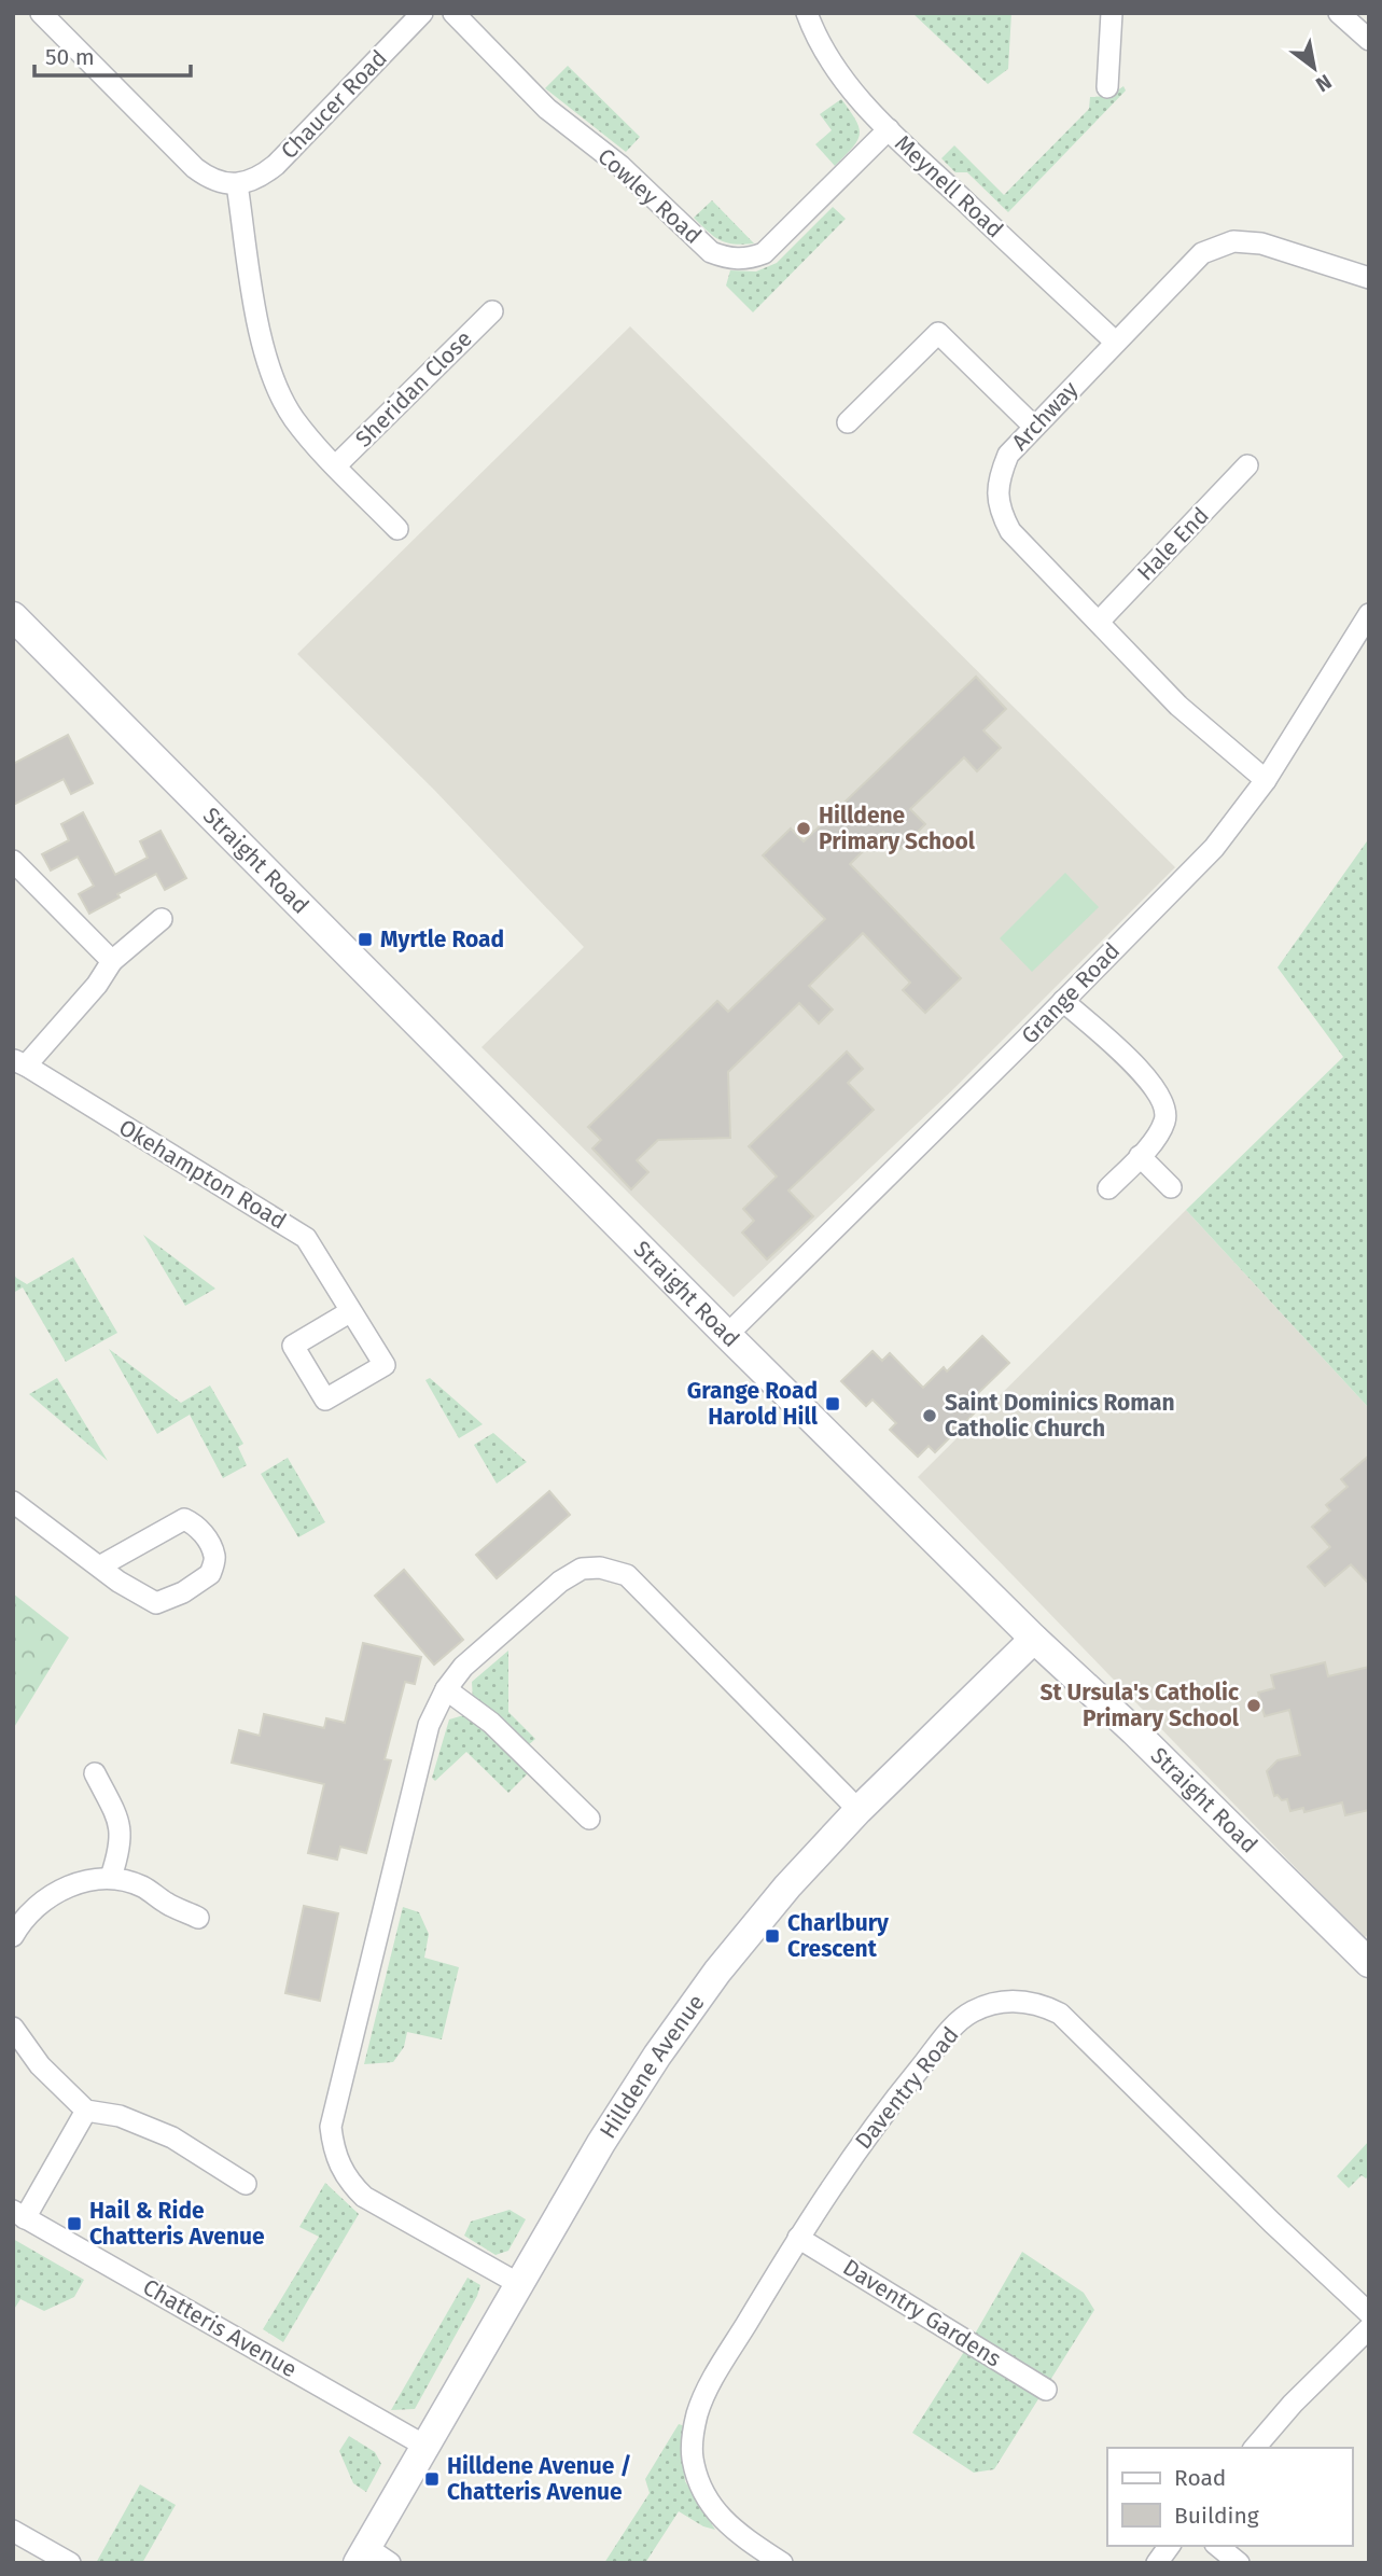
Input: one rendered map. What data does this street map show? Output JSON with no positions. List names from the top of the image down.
{
  "streets": {
    "street": [
      "Chaucer Road",
      "Meynell Road",
      "Cowley Road",
      "Sheridan Close",
      "Archway",
      "Hale End",
      "Straight Road",
      "Grange Road",
      "Okehampton Road",
      "Hilldene Avenue",
      "Daventry Road",
      "Daventry Gardens",
      "Chatteris Avenue"
    ]
  },
  "crossings": [
    ["Chaucer Road", "Sheridan Close"],
    ["Meynell Road", "Cowley Road"],
    ["Meynell Road", "Archway"],
    ["Archway", "Hale End"],
    ["Archway", "Grange Road"],
    ["Straight Road", "Grange Road"],
    ["Straight Road", "Hilldene Avenue"],
    ["Hilldene Avenue", "Chatteris Avenue"],
    ["Daventry Road", "Daventry Gardens"]
  ],
  "places": {
    "other": ["Hilldene Primary School", "Saint Dominics Roman Catholic Church", "St Ursula's Catholic Primary School"],
    "transit": [
      "Myrtle Road",
      "Grange Road Harold Hill",
      "Charlbury Crescent",
      "Hail & Ride Chatteris Avenue",
      "Hilldene Avenue / Chatteris Avenue"
    ]
  },
  "legend": ["Road", "Building"],
  "scale_bar": "50 m",
  "north": "bottom right"
}
